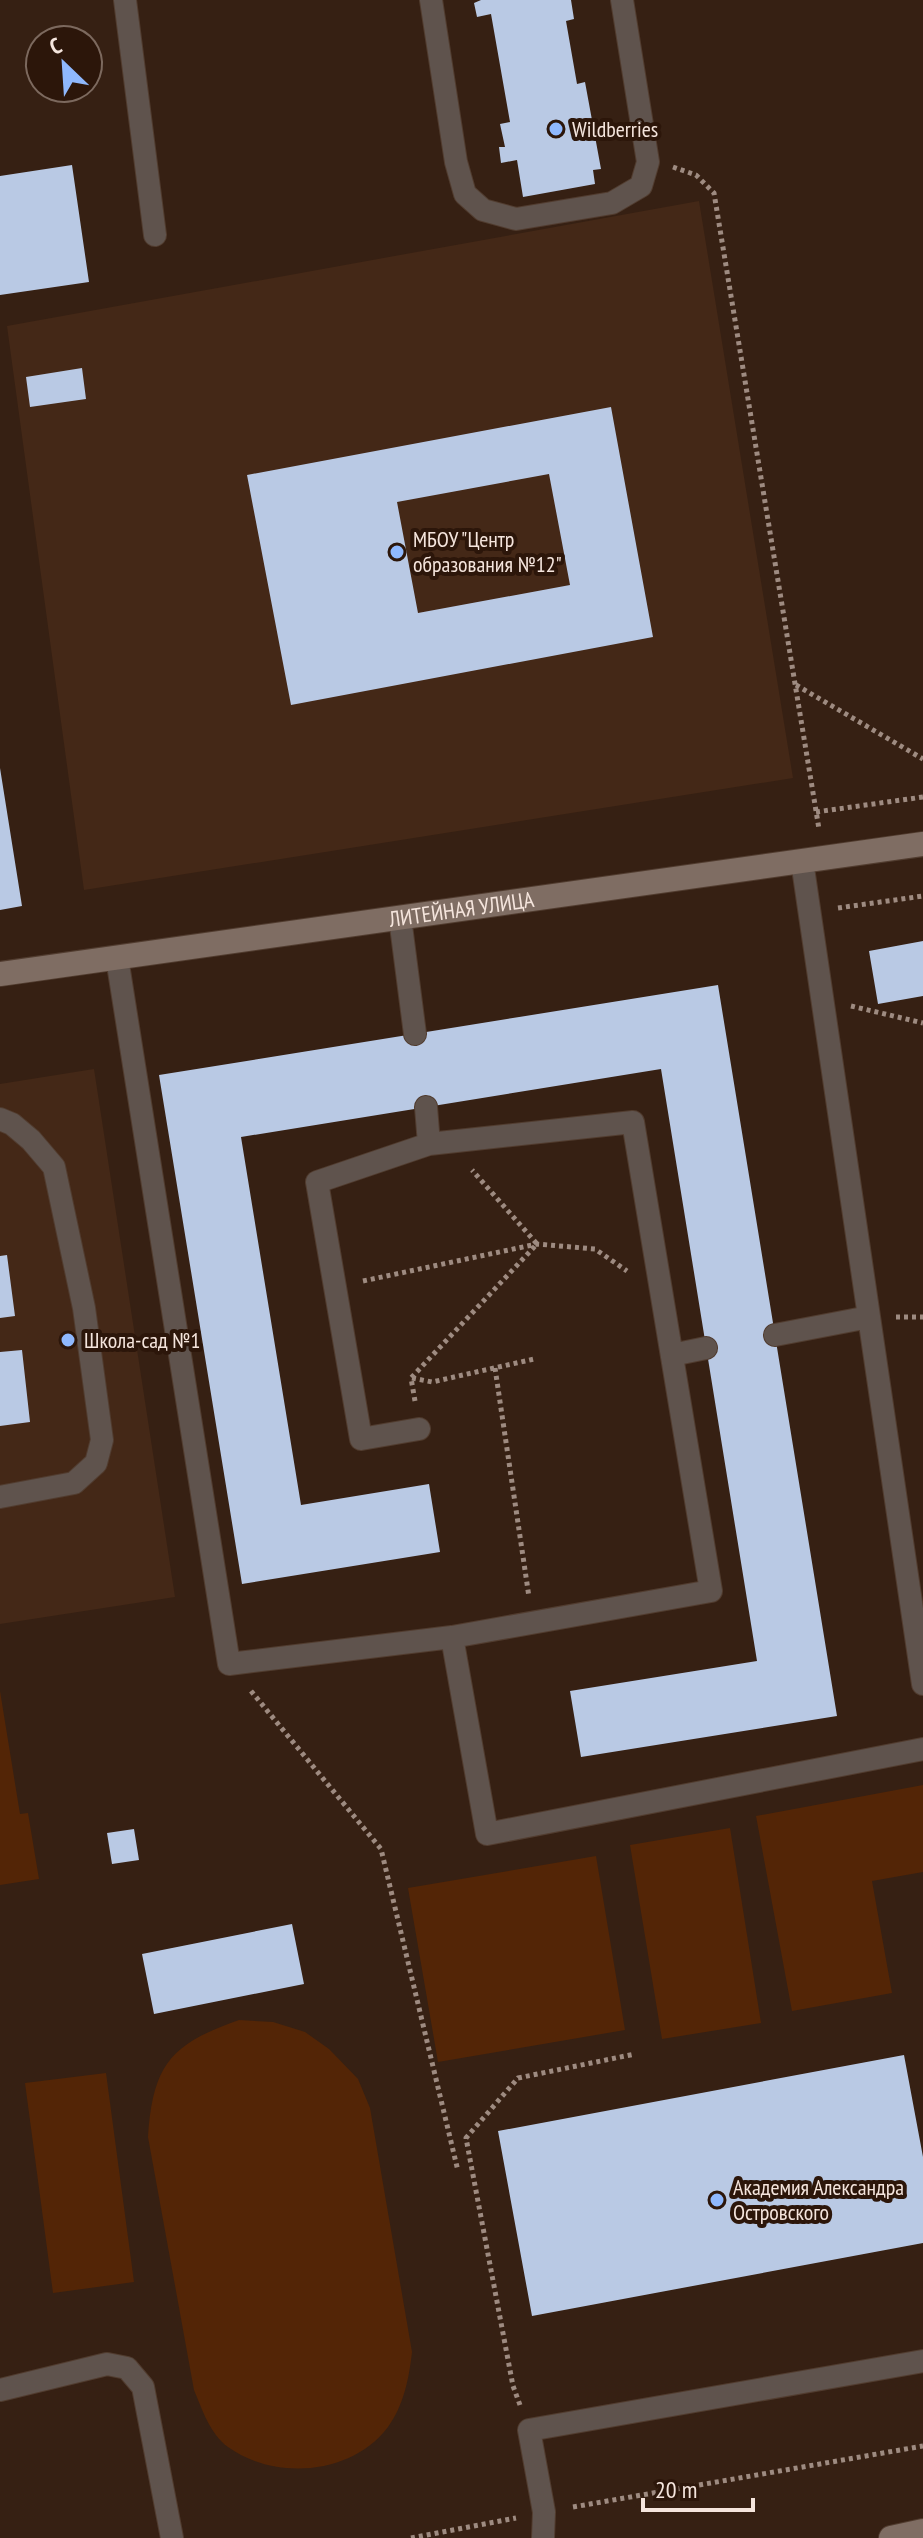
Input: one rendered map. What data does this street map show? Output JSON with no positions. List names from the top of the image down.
{
  "streets": {
    "street": ["ЛИТЕЙНАЯ УЛИЦА"]
  },
  "places": [
    "Wildberries",
    "МБОУ \"Центр образования №12\"",
    "Школа-сад №1",
    "Академия Александра Островского"
  ],
  "scale_bar": "20 m",
  "north": "top left"
}
